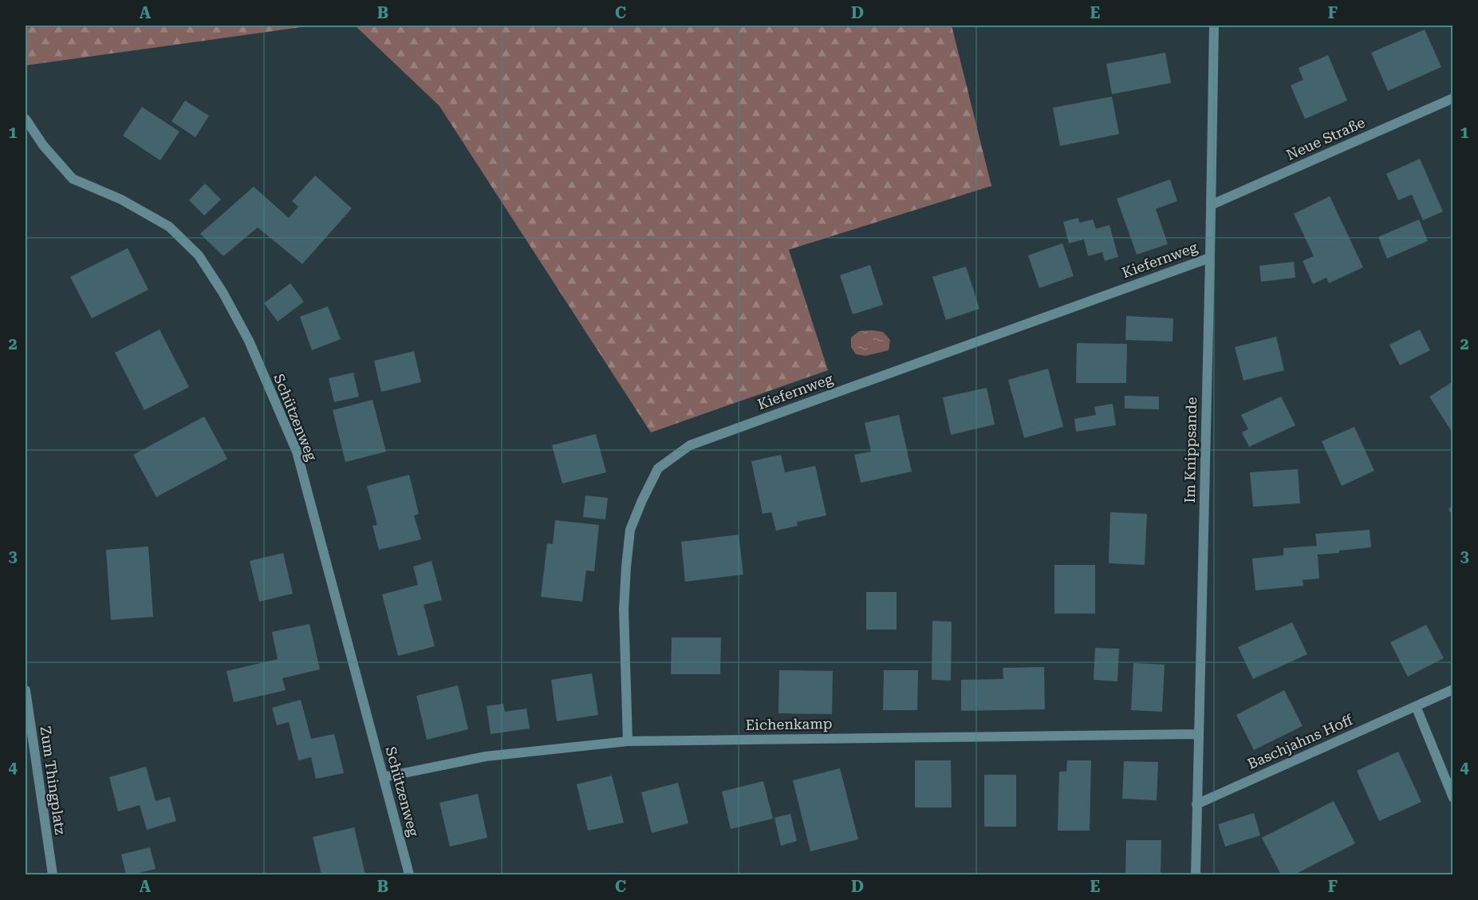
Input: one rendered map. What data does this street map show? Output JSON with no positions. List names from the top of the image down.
{
  "streets": {
    "street": [
      "Neue Straße",
      "Kiefernweg",
      "Schützenweg",
      "Im Knippsande",
      "Eichenkamp",
      "Baschjahns Hoff",
      "Zum Thingplatz"
    ]
  },
  "crossings": [
    ["Neue Straße", "Im Knippsande"],
    ["Kiefernweg", "Im Knippsande"],
    ["Kiefernweg", "Eichenkamp"],
    ["Schützenweg", "Eichenkamp"],
    ["Im Knippsande", "Eichenkamp"],
    ["Im Knippsande", "Baschjahns Hoff"]
  ],
  "grid": {
    "columns": [
      "A",
      "B",
      "C",
      "D",
      "E",
      "F"
    ],
    "rows": [
      "1",
      "2",
      "3",
      "4"
    ]
  }
}
